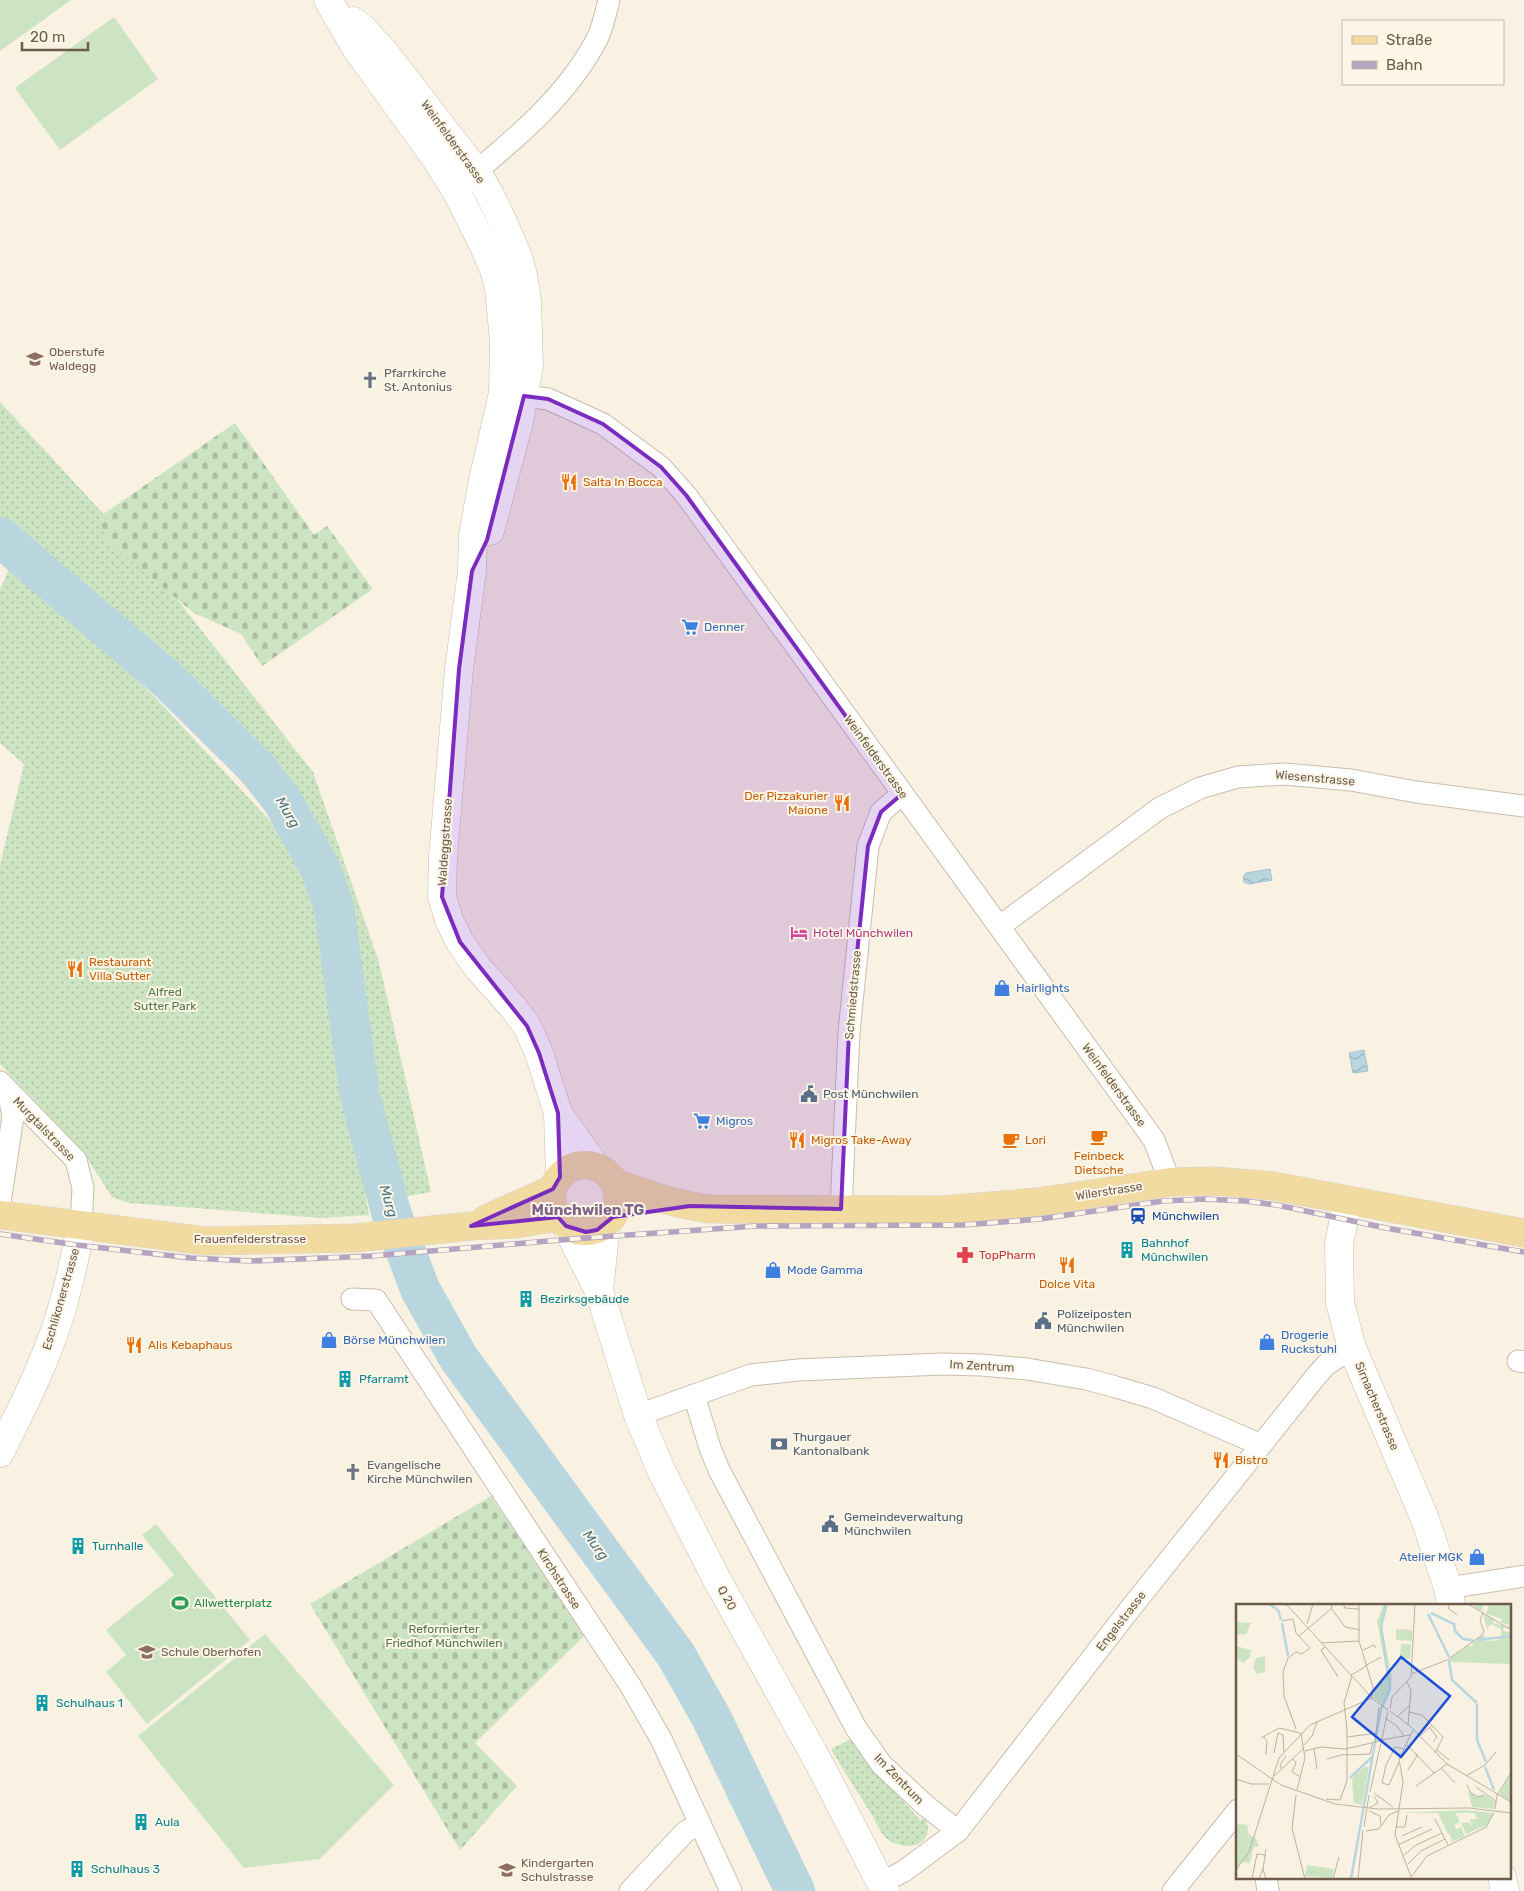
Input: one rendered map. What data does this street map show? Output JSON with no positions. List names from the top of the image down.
{
  "streets": {
    "main road": [
      "Weinfelderstrasse",
      "Waldeggstrasse",
      "Wilerstrasse",
      "Frauenfelderstrasse",
      "Eschlikonerstrasse",
      "Sirnacherstrasse",
      "Q 20"
    ],
    "street": [
      "Wiesenstrasse",
      "Schmiedstrasse",
      "Murgtalstrasse",
      "Im Zentrum",
      "Kirchstrasse",
      "Engelstrasse"
    ]
  },
  "crossings": [
    ["Weinfelderstrasse", "Wiesenstrasse"],
    ["Weinfelderstrasse", "Waldeggstrasse"],
    ["Weinfelderstrasse", "Schmiedstrasse"],
    ["Weinfelderstrasse", "Wilerstrasse"],
    ["Waldeggstrasse", "Wilerstrasse"],
    ["Waldeggstrasse", "Frauenfelderstrasse"],
    ["Waldeggstrasse", "Q 20"],
    ["Schmiedstrasse", "Wilerstrasse"],
    ["Murgtalstrasse", "Frauenfelderstrasse"],
    ["Murgtalstrasse", "Eschlikonerstrasse"],
    ["Wilerstrasse", "Frauenfelderstrasse"],
    ["Wilerstrasse", "Sirnacherstrasse"],
    ["Wilerstrasse", "Q 20"],
    ["Frauenfelderstrasse", "Eschlikonerstrasse"],
    ["Frauenfelderstrasse", "Q 20"],
    ["Im Zentrum", "Q 20"],
    ["Im Zentrum", "Engelstrasse"],
    ["Sirnacherstrasse", "Engelstrasse"],
    ["Q 20", "Engelstrasse"]
  ],
  "districts": ["Münchwilen TG"],
  "water": ["Murg"],
  "parks": ["Alfred Sutter Park", "Reformierter Friedhof Münchwilen"],
  "places": {
    "school or university": ["Oberstufe Waldegg", "Schule Oberhofen", "Kindergarten Schulstrasse"],
    "church": ["Pfarrkirche St. Antonius", "Evangelische Kirche Münchwilen"],
    "restaurant": [
      "Salta In Bocca",
      "Der Pizzakurier Maione",
      "Restaurant Villa Sutter",
      "Migros Take-Away",
      "Dolce Vita",
      "Alis Kebaphaus",
      "Bistro"
    ],
    "supermarket": ["Denner", "Migros"],
    "hotel": ["Hotel Münchwilen"],
    "shop": [
      "Hairlights",
      "Mode Gamma",
      "Börse Münchwilen",
      "Drogerie Ruckstuhl",
      "Atelier MGK"
    ],
    "public building": ["Post Münchwilen", "Polizeiposten Münchwilen", "Gemeindeverwaltung Münchwilen"],
    "cafe": ["Feinbeck Dietsche", "Lori"],
    "station": ["Münchwilen"],
    "building": [
      "Bahnhof Münchwilen",
      "Bezirksgebäude",
      "Pfarramt",
      "Turnhalle",
      "Schulhaus 1",
      "Aula",
      "Schulhaus 3"
    ],
    "pharmacy": ["TopPharm"],
    "bank": ["Thurgauer Kantonalbank"],
    "sports": ["Allwetterplatz"]
  },
  "legend": ["Straße", "Bahn"],
  "scale_bar": "20 m"
}
